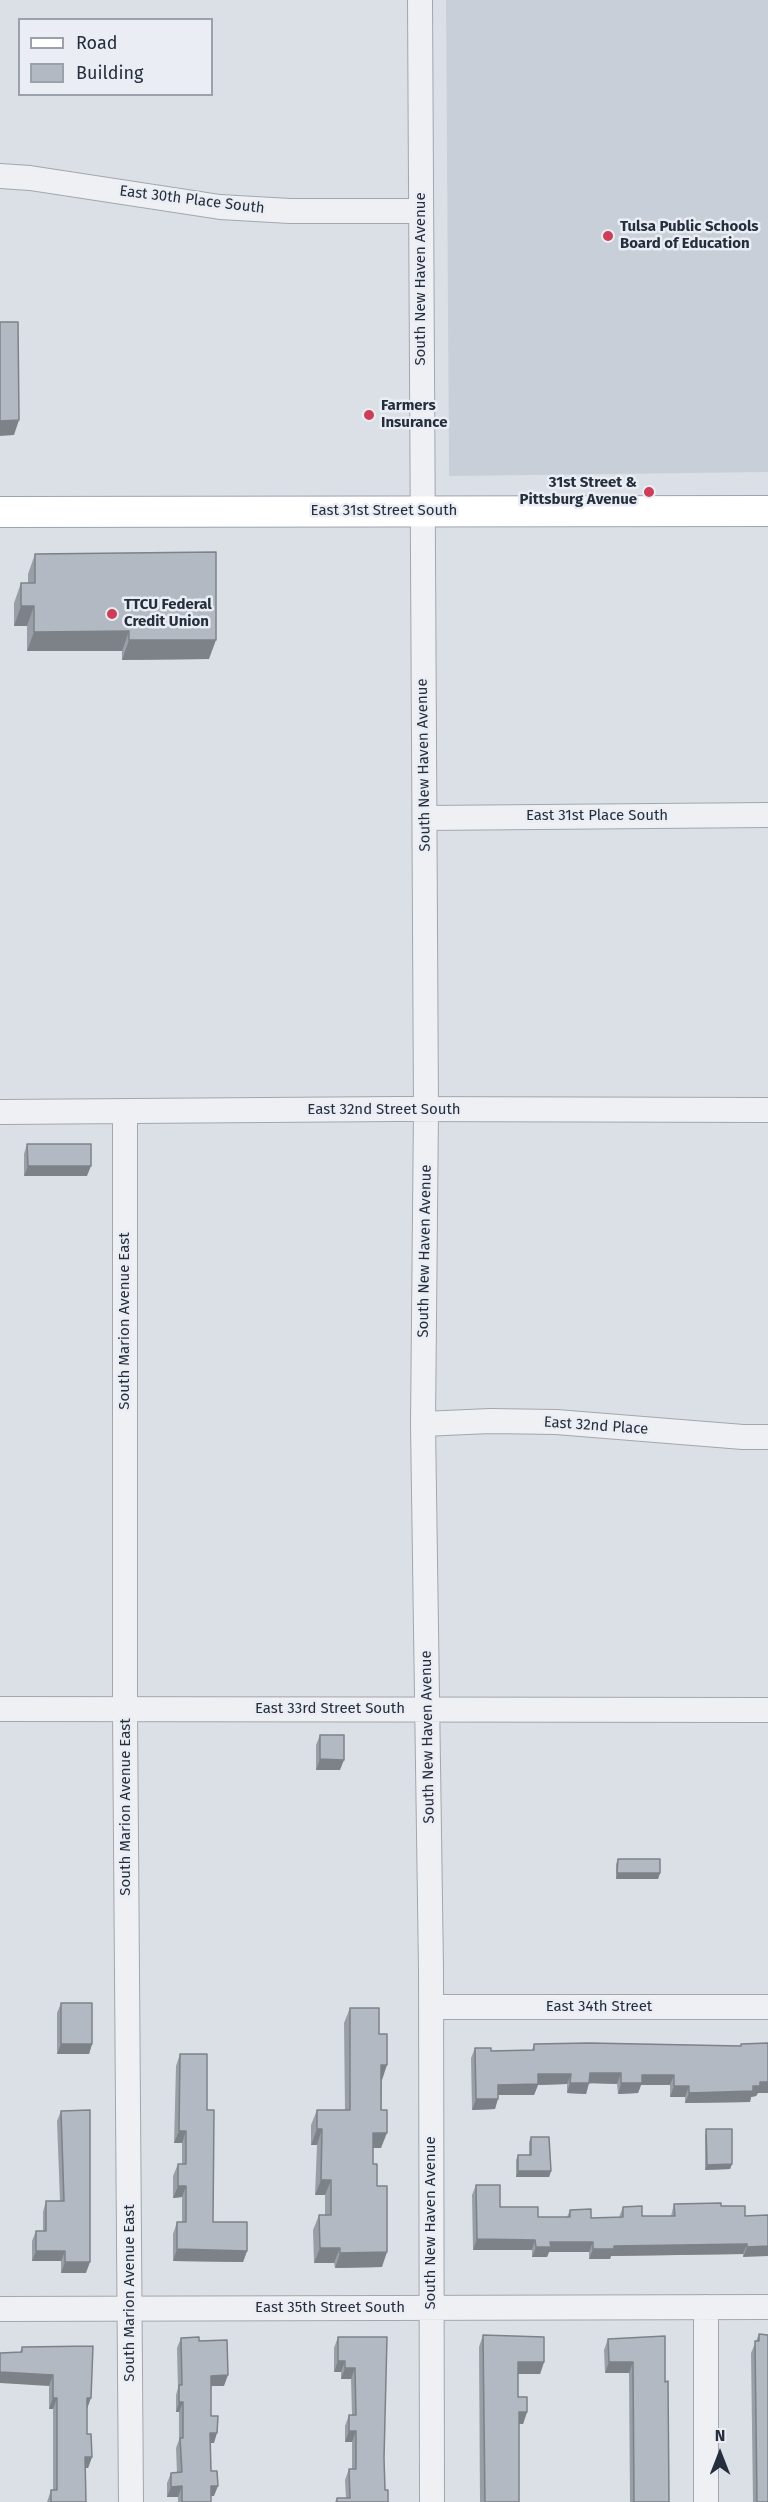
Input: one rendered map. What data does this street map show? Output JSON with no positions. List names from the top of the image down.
{
  "streets": {
    "main road": ["East 31st Street South"],
    "street": [
      "East 30th Place South",
      "South New Haven Avenue",
      "East 31st Place South",
      "East 32nd Street South",
      "South Marion Avenue East",
      "East 32nd Place",
      "East 33rd Street South",
      "East 34th Street",
      "East 35th Street South"
    ]
  },
  "crossings": [
    ["East 30th Place South", "South New Haven Avenue"],
    ["South New Haven Avenue", "East 31st Street South"],
    ["South New Haven Avenue", "East 31st Place South"],
    ["South New Haven Avenue", "East 32nd Street South"],
    ["South New Haven Avenue", "East 32nd Place"],
    ["South New Haven Avenue", "East 33rd Street South"],
    ["South New Haven Avenue", "East 34th Street"],
    ["South New Haven Avenue", "East 35th Street South"],
    ["East 32nd Street South", "South Marion Avenue East"],
    ["South Marion Avenue East", "East 33rd Street South"],
    ["South Marion Avenue East", "East 35th Street South"]
  ],
  "places": [
    "Tulsa Public Schools Board of Education",
    "Farmers Insurance",
    "31st Street & Pittsburg Avenue",
    "TTCU Federal Credit Union"
  ],
  "legend": ["Road", "Building"],
  "north": "top"
}
